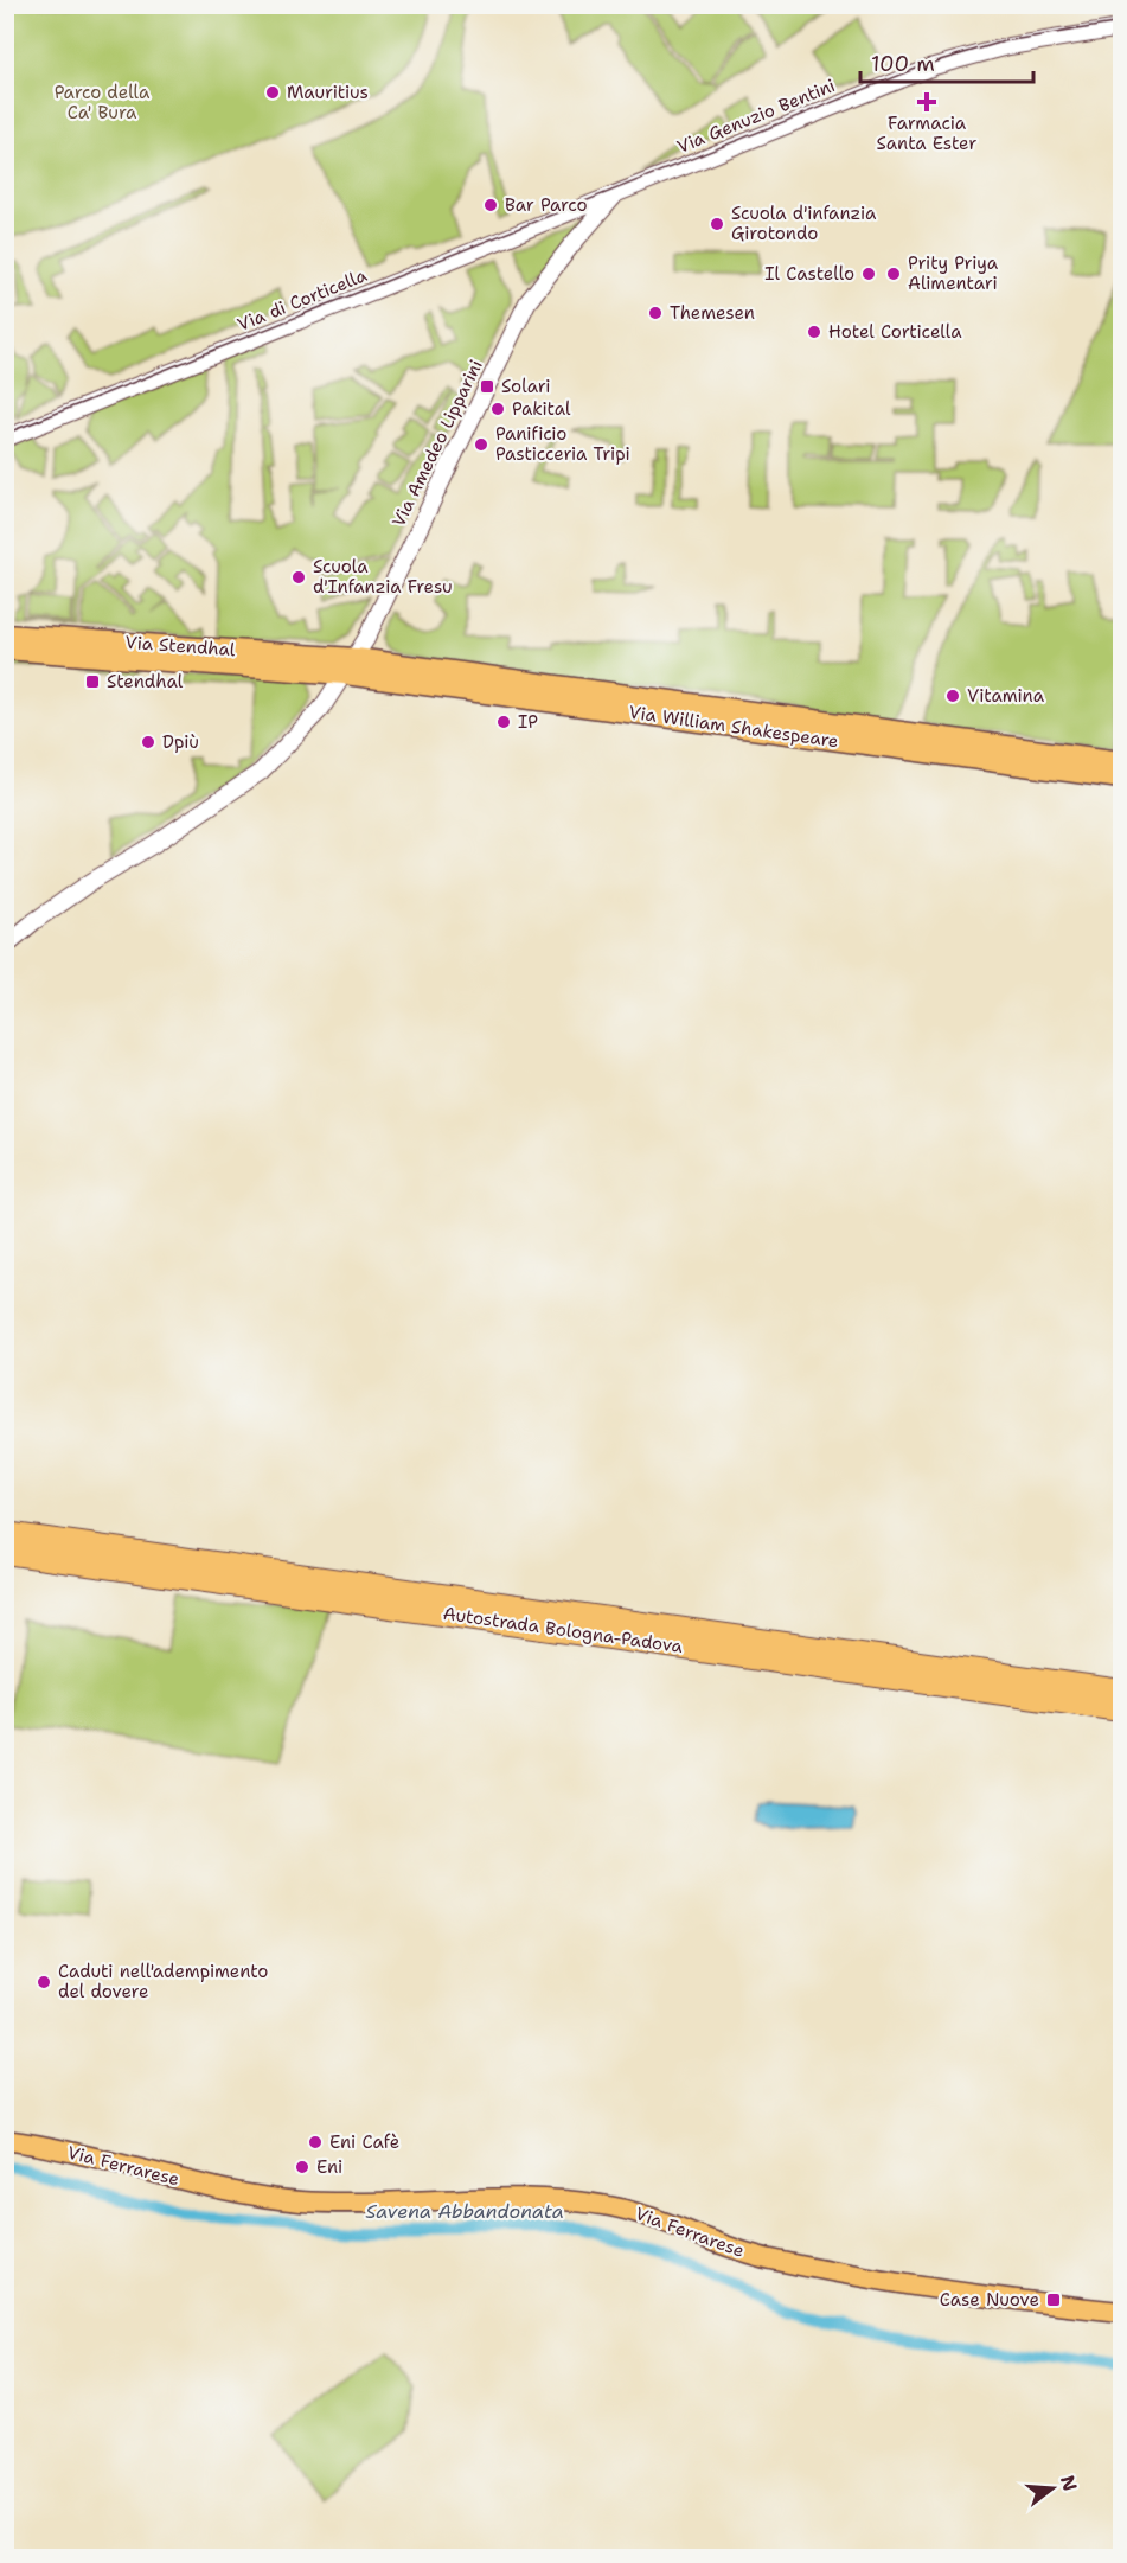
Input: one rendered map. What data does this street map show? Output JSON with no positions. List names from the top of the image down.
{
  "streets": {
    "highway": ["Autostrada Bologna-Padova"],
    "main road": ["Via Stendhal", "Via William Shakespeare", "Via Ferrarese"],
    "street": ["Via Genuzio Bentini", "Via di Corticella", "Via Amedeo Lipparini"]
  },
  "crossings": [
    ["Via Genuzio Bentini", "Via di Corticella"],
    ["Via Genuzio Bentini", "Via Amedeo Lipparini"],
    ["Via di Corticella", "Via Amedeo Lipparini"],
    ["Via Amedeo Lipparini", "Via Stendhal"],
    ["Via Amedeo Lipparini", "Via William Shakespeare"],
    ["Via Stendhal", "Via William Shakespeare"]
  ],
  "water": ["Savena Abbandonata"],
  "parks": ["Parco della Ca' Bura"],
  "places": {
    "other": [
      "Mauritius",
      "Bar Parco",
      "Scuola d'infanzia Girotondo",
      "Il Castello",
      "Prity Priya Alimentari",
      "Themesen",
      "Hotel Corticella",
      "Pakital",
      "Panificio Pasticceria Tripi",
      "Scuola d'Infanzia Fresu",
      "Vitamina",
      "IP",
      "Dpiù",
      "Caduti nell'adempimento del dovere",
      "Eni Cafè",
      "Eni"
    ],
    "health": ["Farmacia Santa Ester"],
    "transit": ["Solari", "Stendhal", "Case Nuove"]
  },
  "scale_bar": "100 m",
  "north": "right"
}
